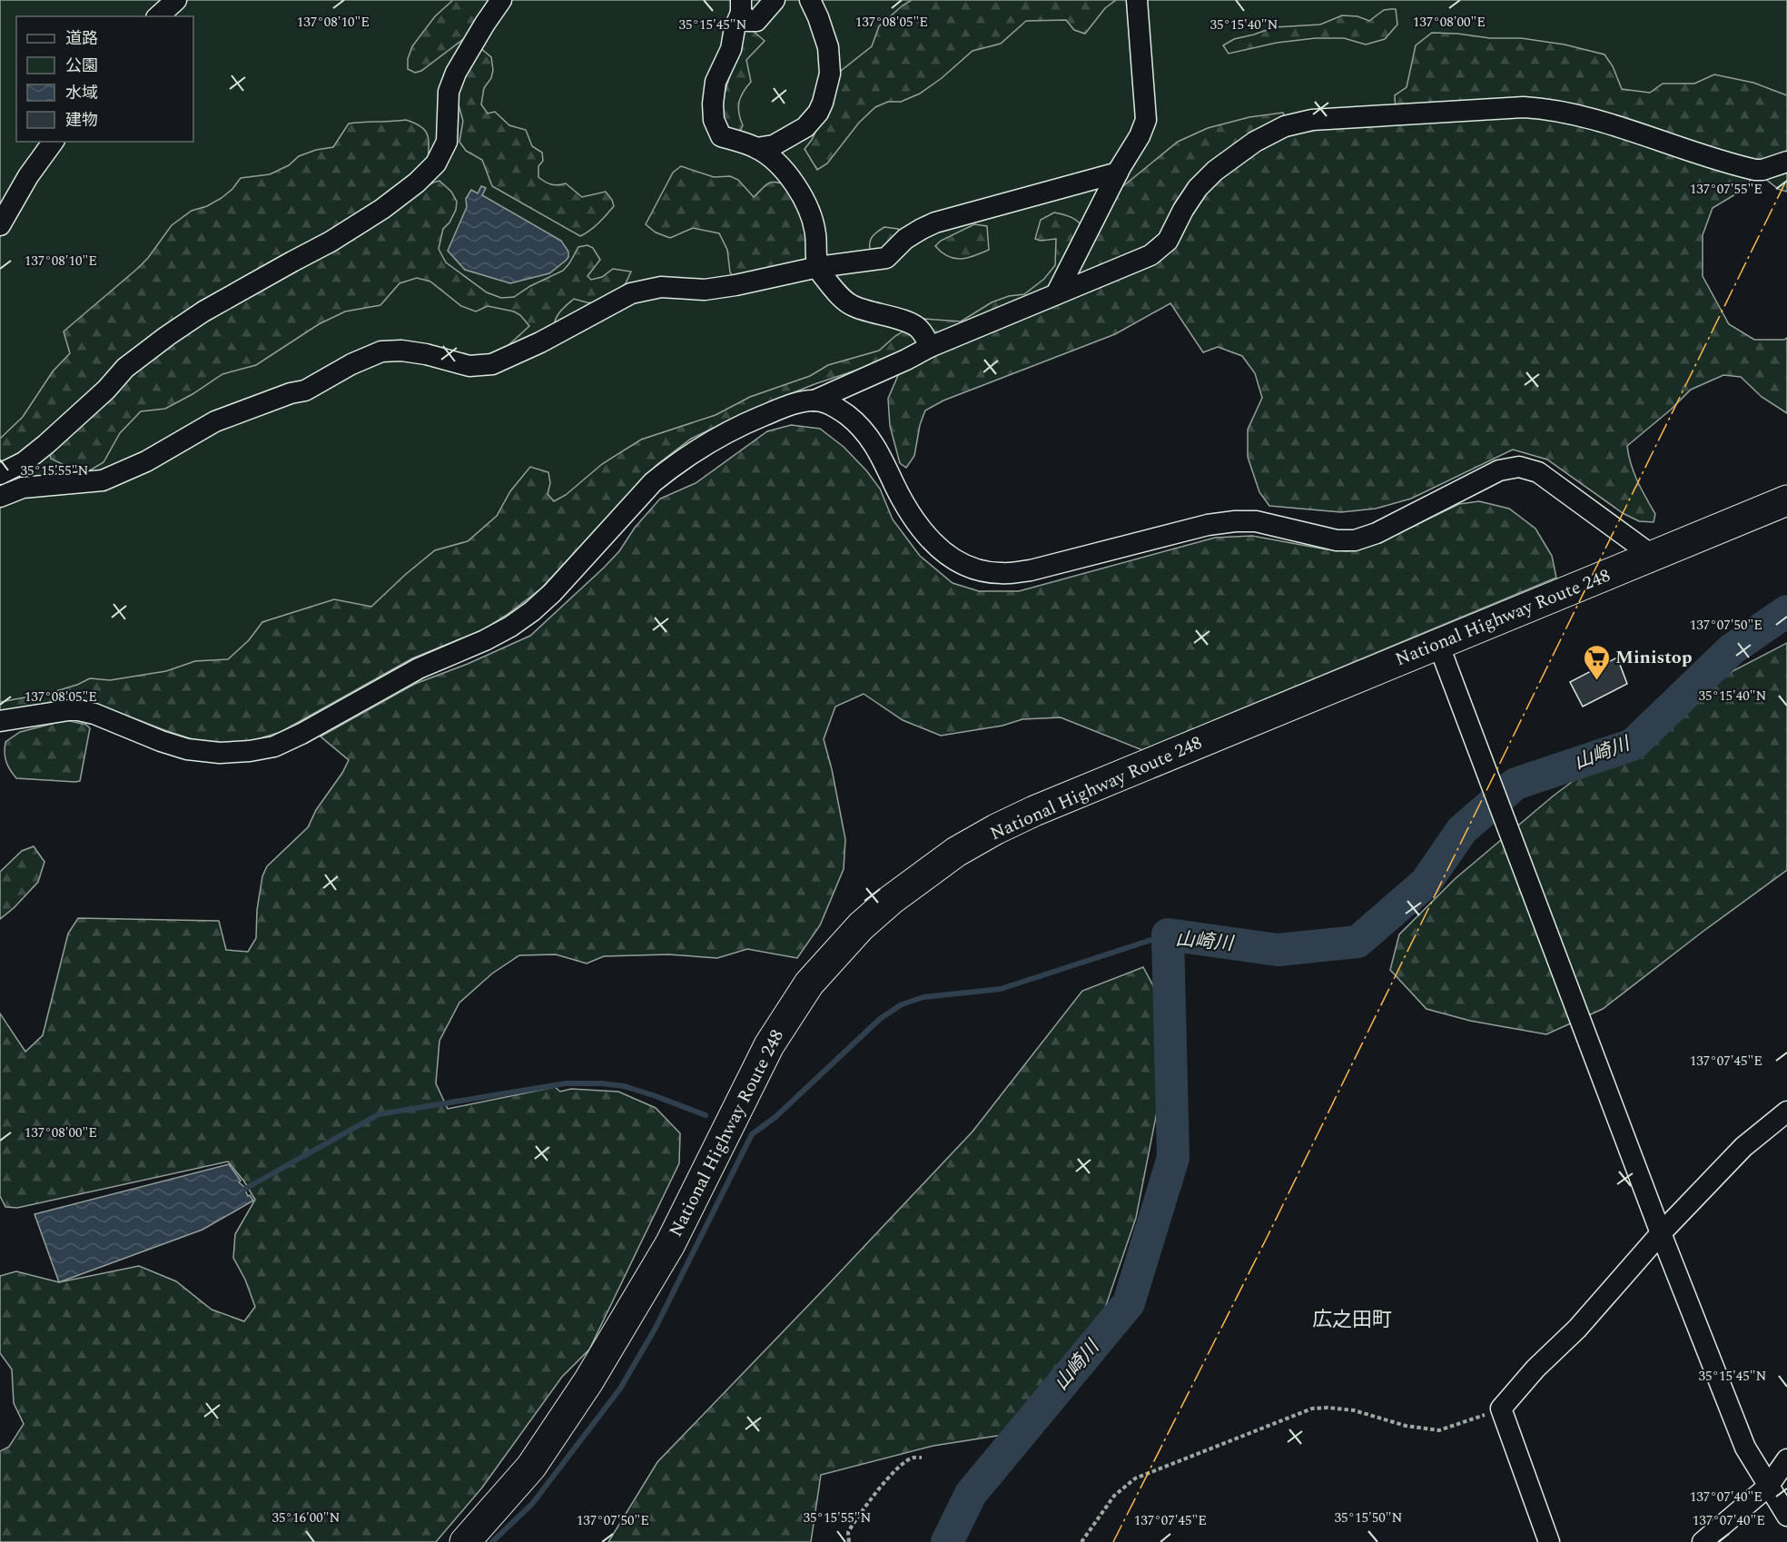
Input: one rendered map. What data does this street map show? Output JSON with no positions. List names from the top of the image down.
{
  "streets": {
    "highway": ["National Highway Route 248"]
  },
  "districts": ["広之田町"],
  "water": ["山崎川"],
  "places": {
    "supermarket": ["Ministop"]
  },
  "legend": [
    "道路",
    "公園",
    "水域",
    "建物"
  ],
  "coordinates": [
    "137°08'05\"E",
    "137°08'00\"E",
    "137°08'10\"E",
    "35°15'45\"N",
    "35°15'40\"N",
    "137°07'55\"E",
    "35°15'55\"N",
    "137°07'50\"E",
    "137°07'45\"E",
    "137°07'40\"E",
    "35°16'00\"N",
    "35°15'50\"N"
  ]
}
